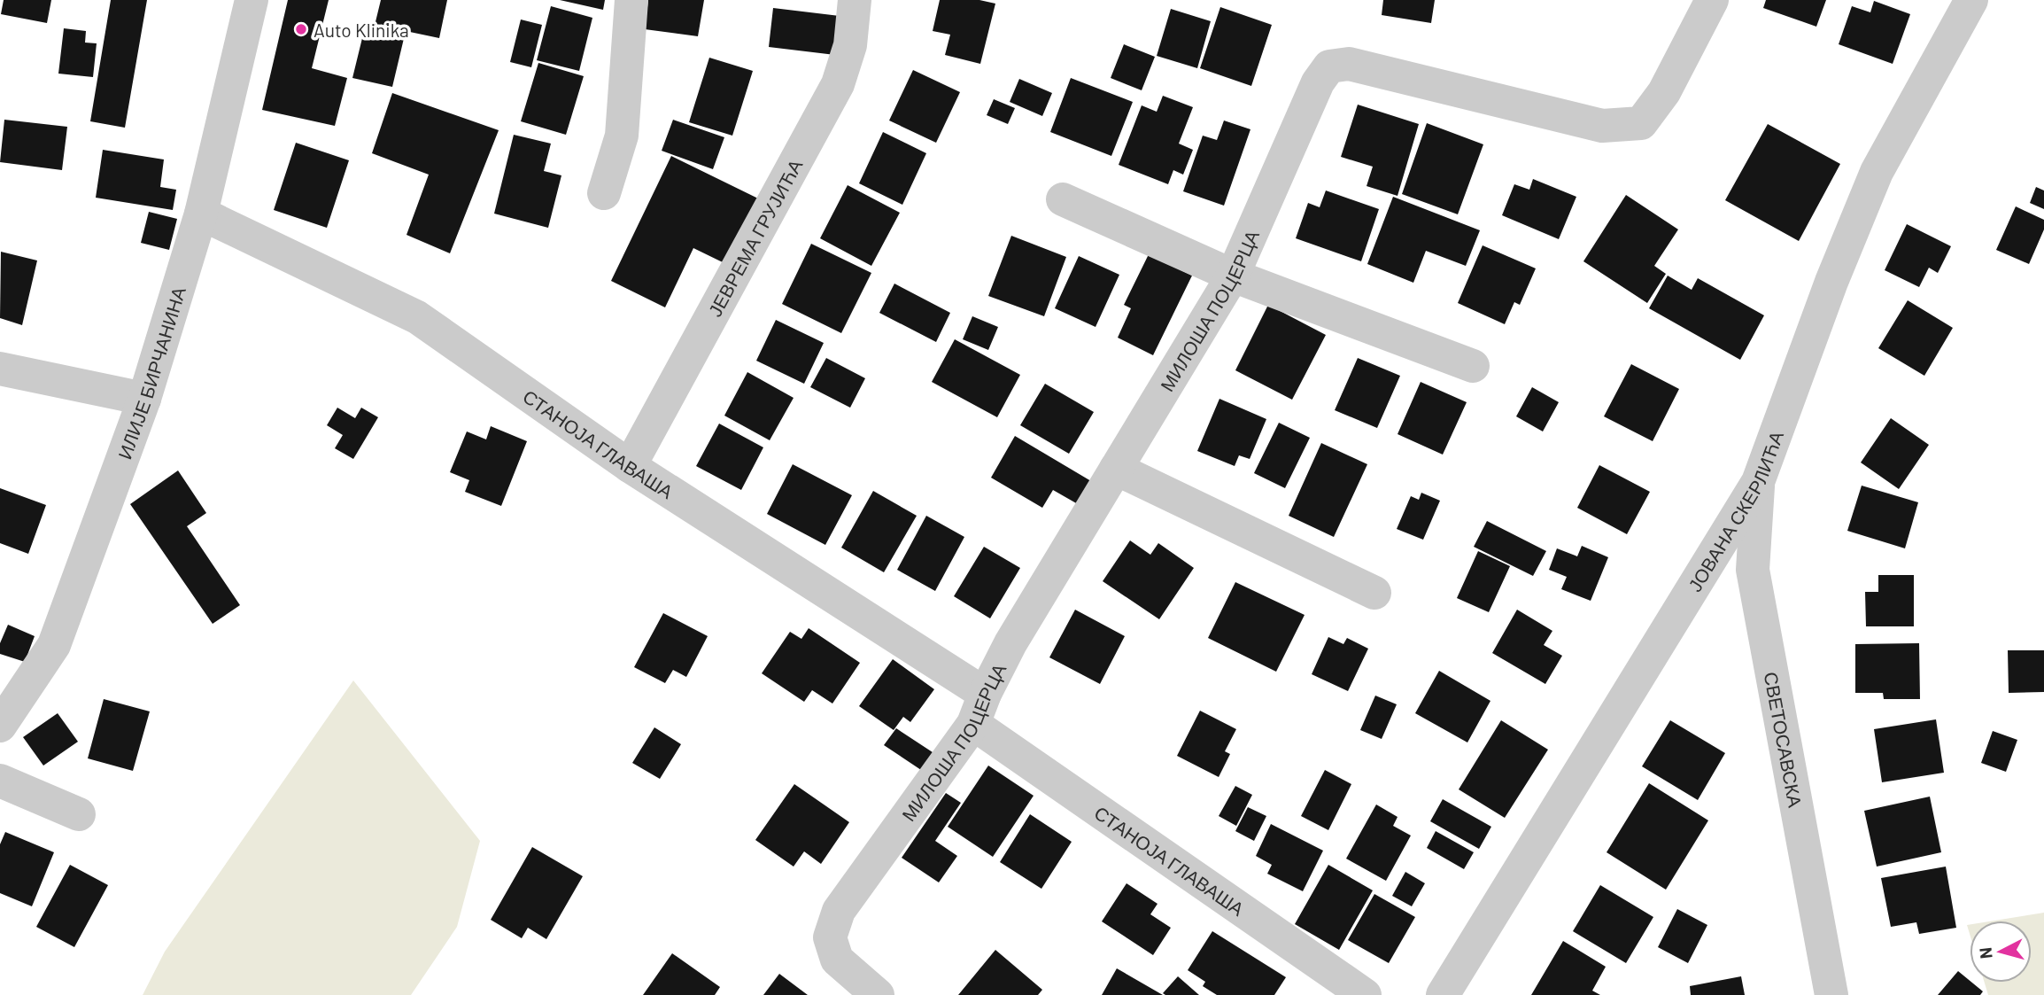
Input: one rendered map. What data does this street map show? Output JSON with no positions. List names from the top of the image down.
{
  "streets": {
    "street": [
      "ЈЕВРЕМА ГРУЈИЋА",
      "МИЛОША ПОЦЕРЦА",
      "ИЛИЈЕ БИРЧАНИНА",
      "СТАНОЈА ГЛАВАША",
      "ЈОВАНА СКЕРЛИЋА",
      "СВЕТОСАВСКА"
    ]
  },
  "crossings": [
    ["ЈЕВРЕМА ГРУЈИЋА", "СТАНОЈА ГЛАВАША"],
    ["МИЛОША ПОЦЕРЦА", "СТАНОЈА ГЛАВАША"],
    ["ИЛИЈЕ БИРЧАНИНА", "СТАНОЈА ГЛАВАША"],
    ["ЈОВАНА СКЕРЛИЋА", "СВЕТОСАВСКА"]
  ],
  "places": ["Auto Klinika"],
  "north": "left"
}
